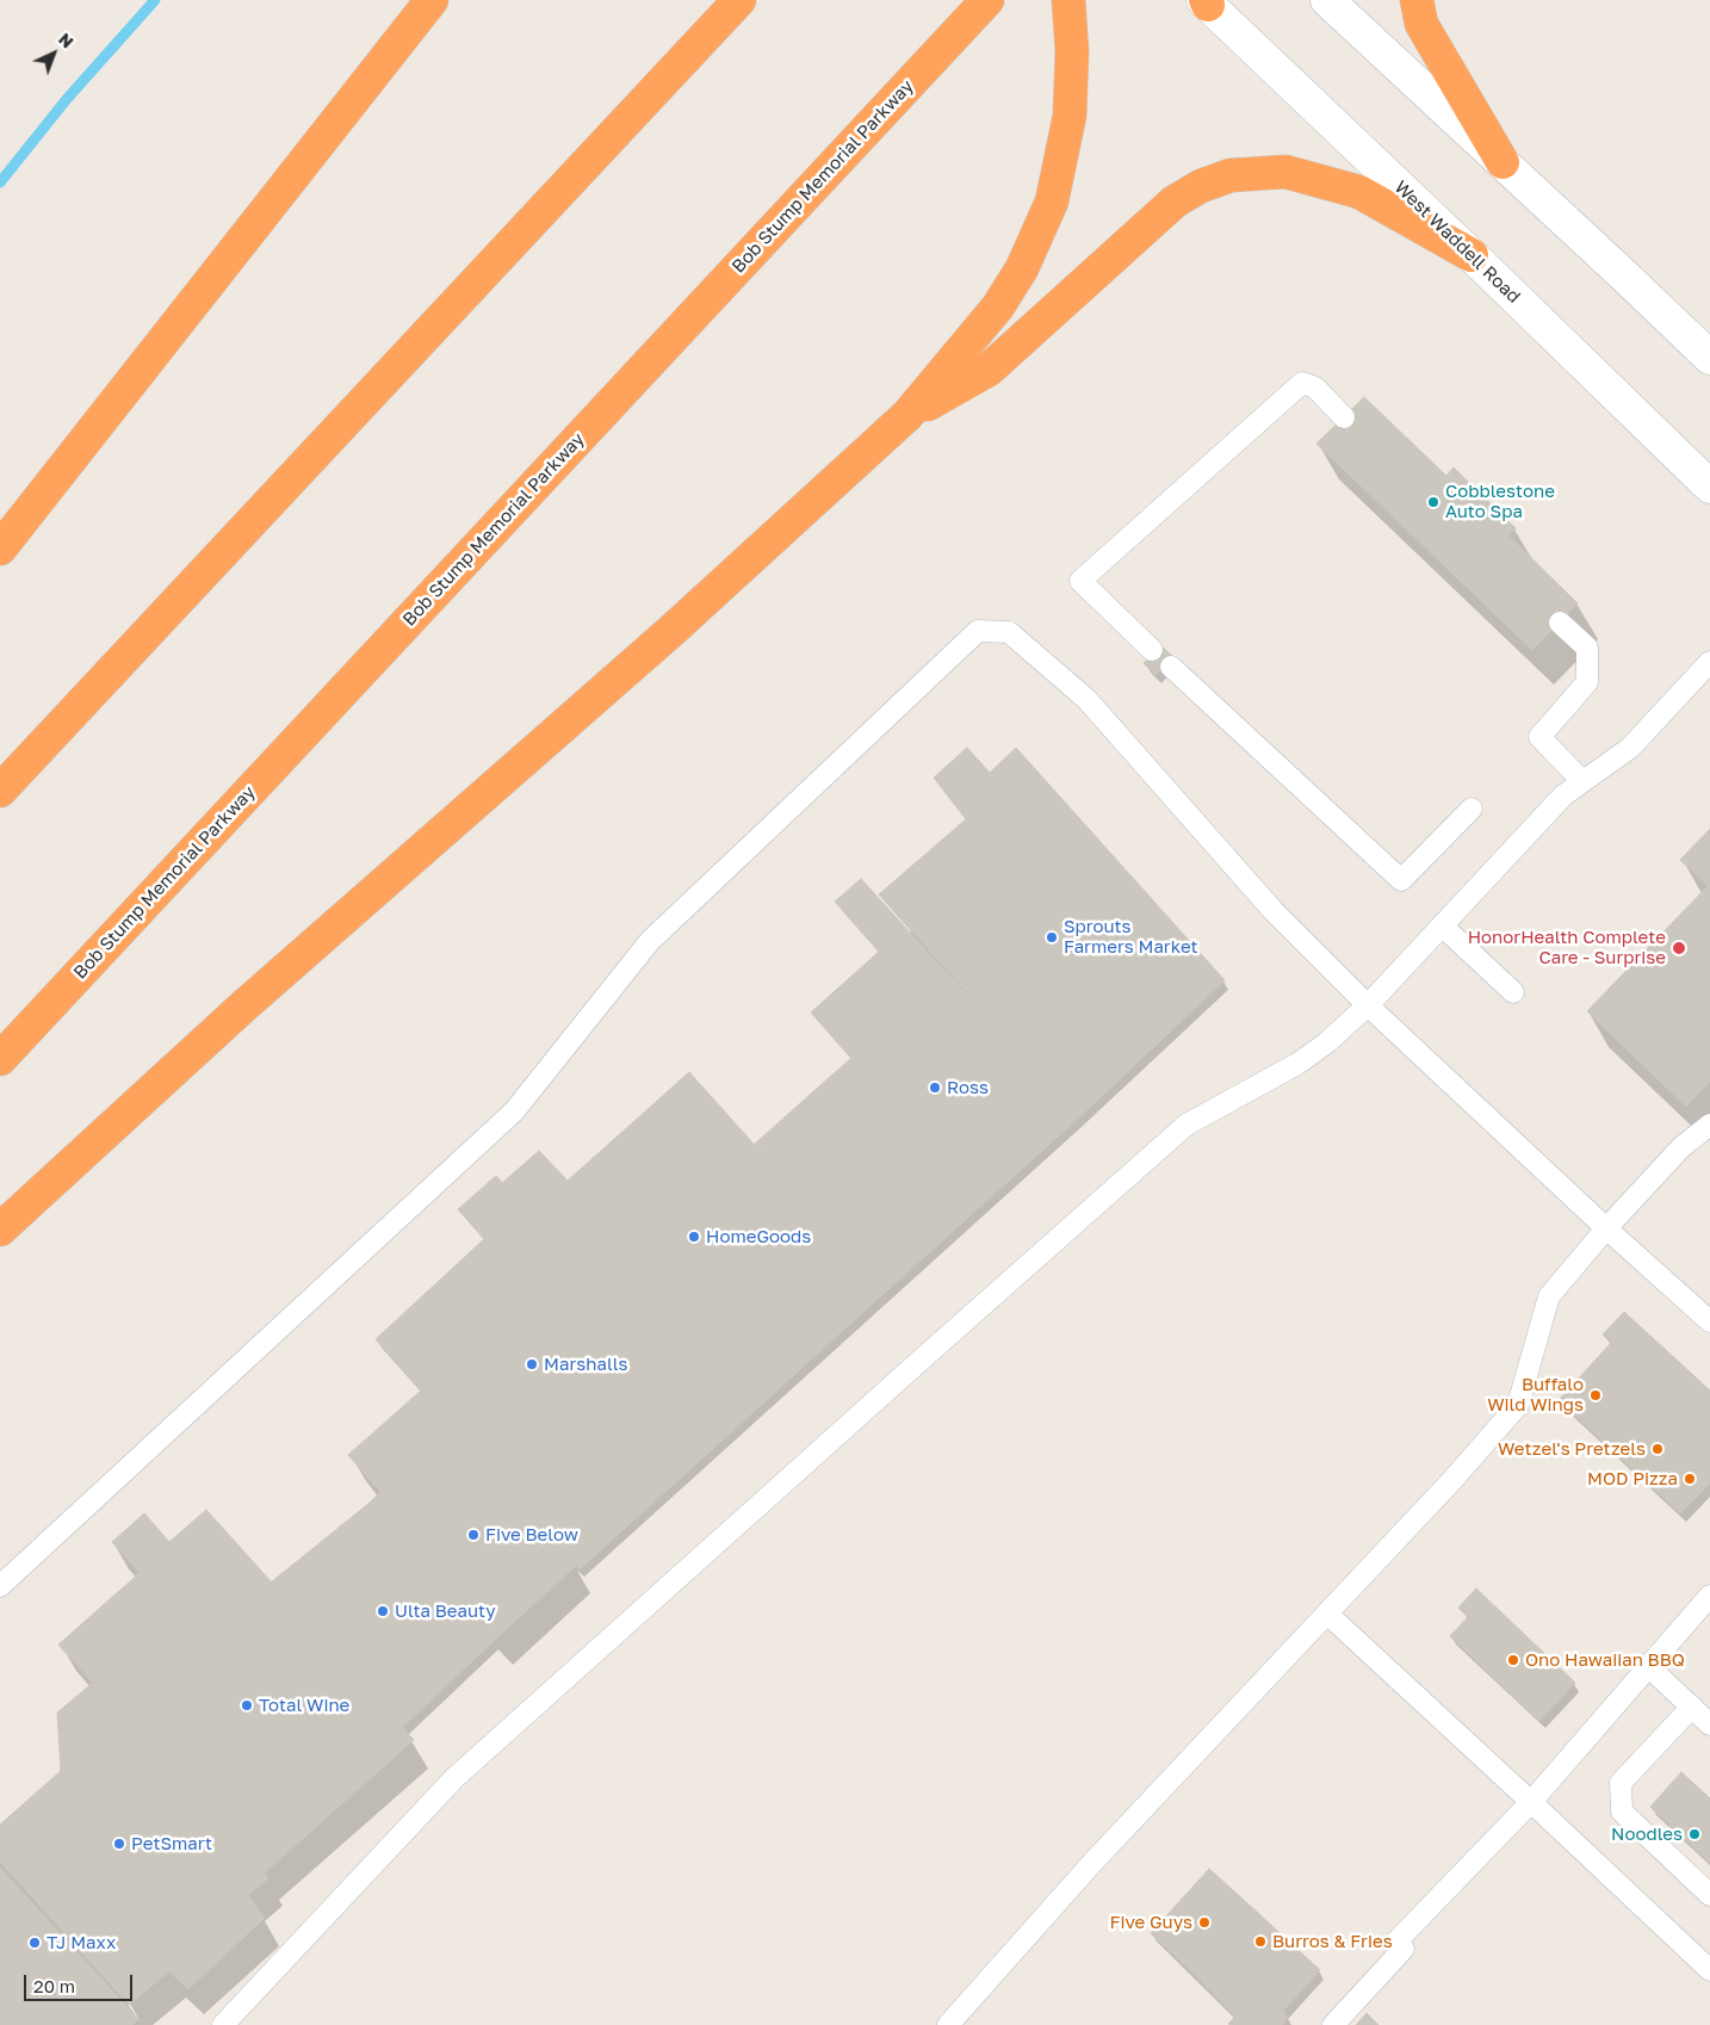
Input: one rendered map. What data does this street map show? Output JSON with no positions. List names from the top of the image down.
{
  "streets": {
    "highway": ["Bob Stump Memorial Parkway"],
    "main road": ["West Waddell Road"]
  },
  "places": [
    "Cobblestone Auto Spa",
    "Sprouts Farmers Market",
    "HonorHealth Complete Care - Surprise",
    "Ross",
    "HomeGoods",
    "Marshalls",
    "Buffalo Wild Wings",
    "Wetzel's Pretzels",
    "MOD Pizza",
    "Five Below",
    "Ulta Beauty",
    "Ono Hawaiian BBQ",
    "Total Wine",
    "Noodles",
    "PetSmart",
    "Five Guys",
    "Burros & Fries",
    "TJ Maxx"
  ],
  "scale_bar": "20 m",
  "north": "top right"
}
